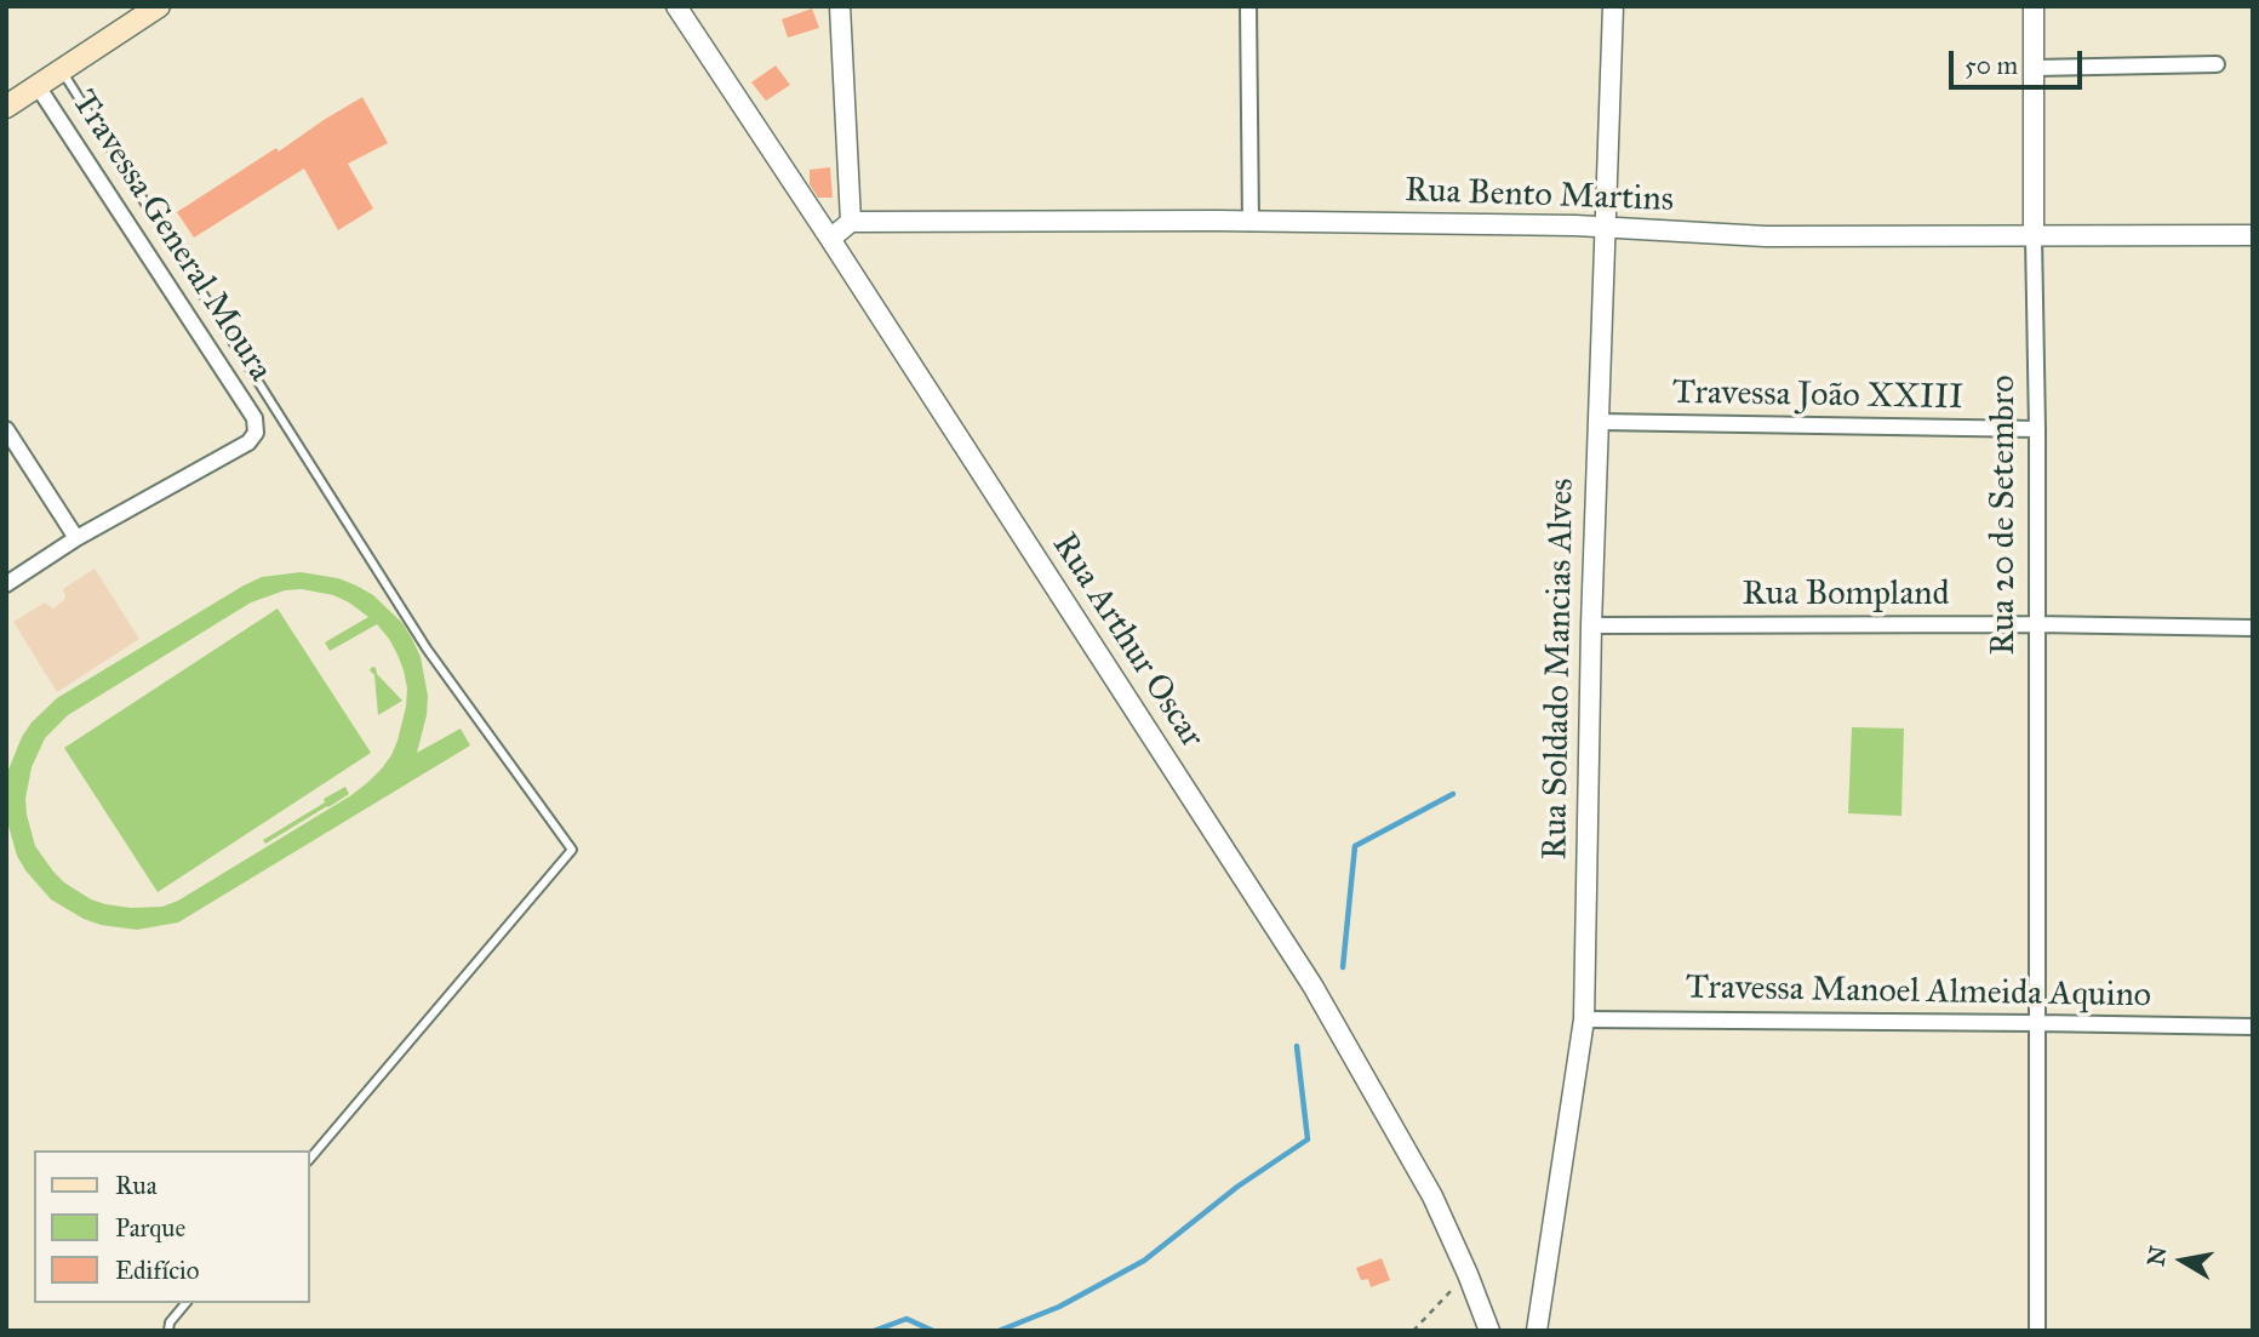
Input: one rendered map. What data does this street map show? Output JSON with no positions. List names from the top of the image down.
{
  "streets": {
    "street": [
      "Rua Bento Martins",
      "Travessa General Moura",
      "Travessa João XXIII",
      "Rua 20 de Setembro",
      "Rua Bompland",
      "Rua Arthur Oscar",
      "Rua Soldado Mancias Alves",
      "Travessa Manoel Almeida Aquino"
    ]
  },
  "crossings": [
    ["Rua Bento Martins", "Rua 20 de Setembro"],
    ["Rua Bento Martins", "Rua Soldado Mancias Alves"],
    ["Travessa João XXIII", "Rua 20 de Setembro"],
    ["Travessa João XXIII", "Rua Soldado Mancias Alves"],
    ["Rua 20 de Setembro", "Rua Bompland"],
    ["Rua 20 de Setembro", "Travessa Manoel Almeida Aquino"],
    ["Rua Bompland", "Rua Soldado Mancias Alves"],
    ["Rua Soldado Mancias Alves", "Travessa Manoel Almeida Aquino"]
  ],
  "legend": ["Rua", "Parque", "Edifício"],
  "scale_bar": "50 m",
  "north": "left"
}
